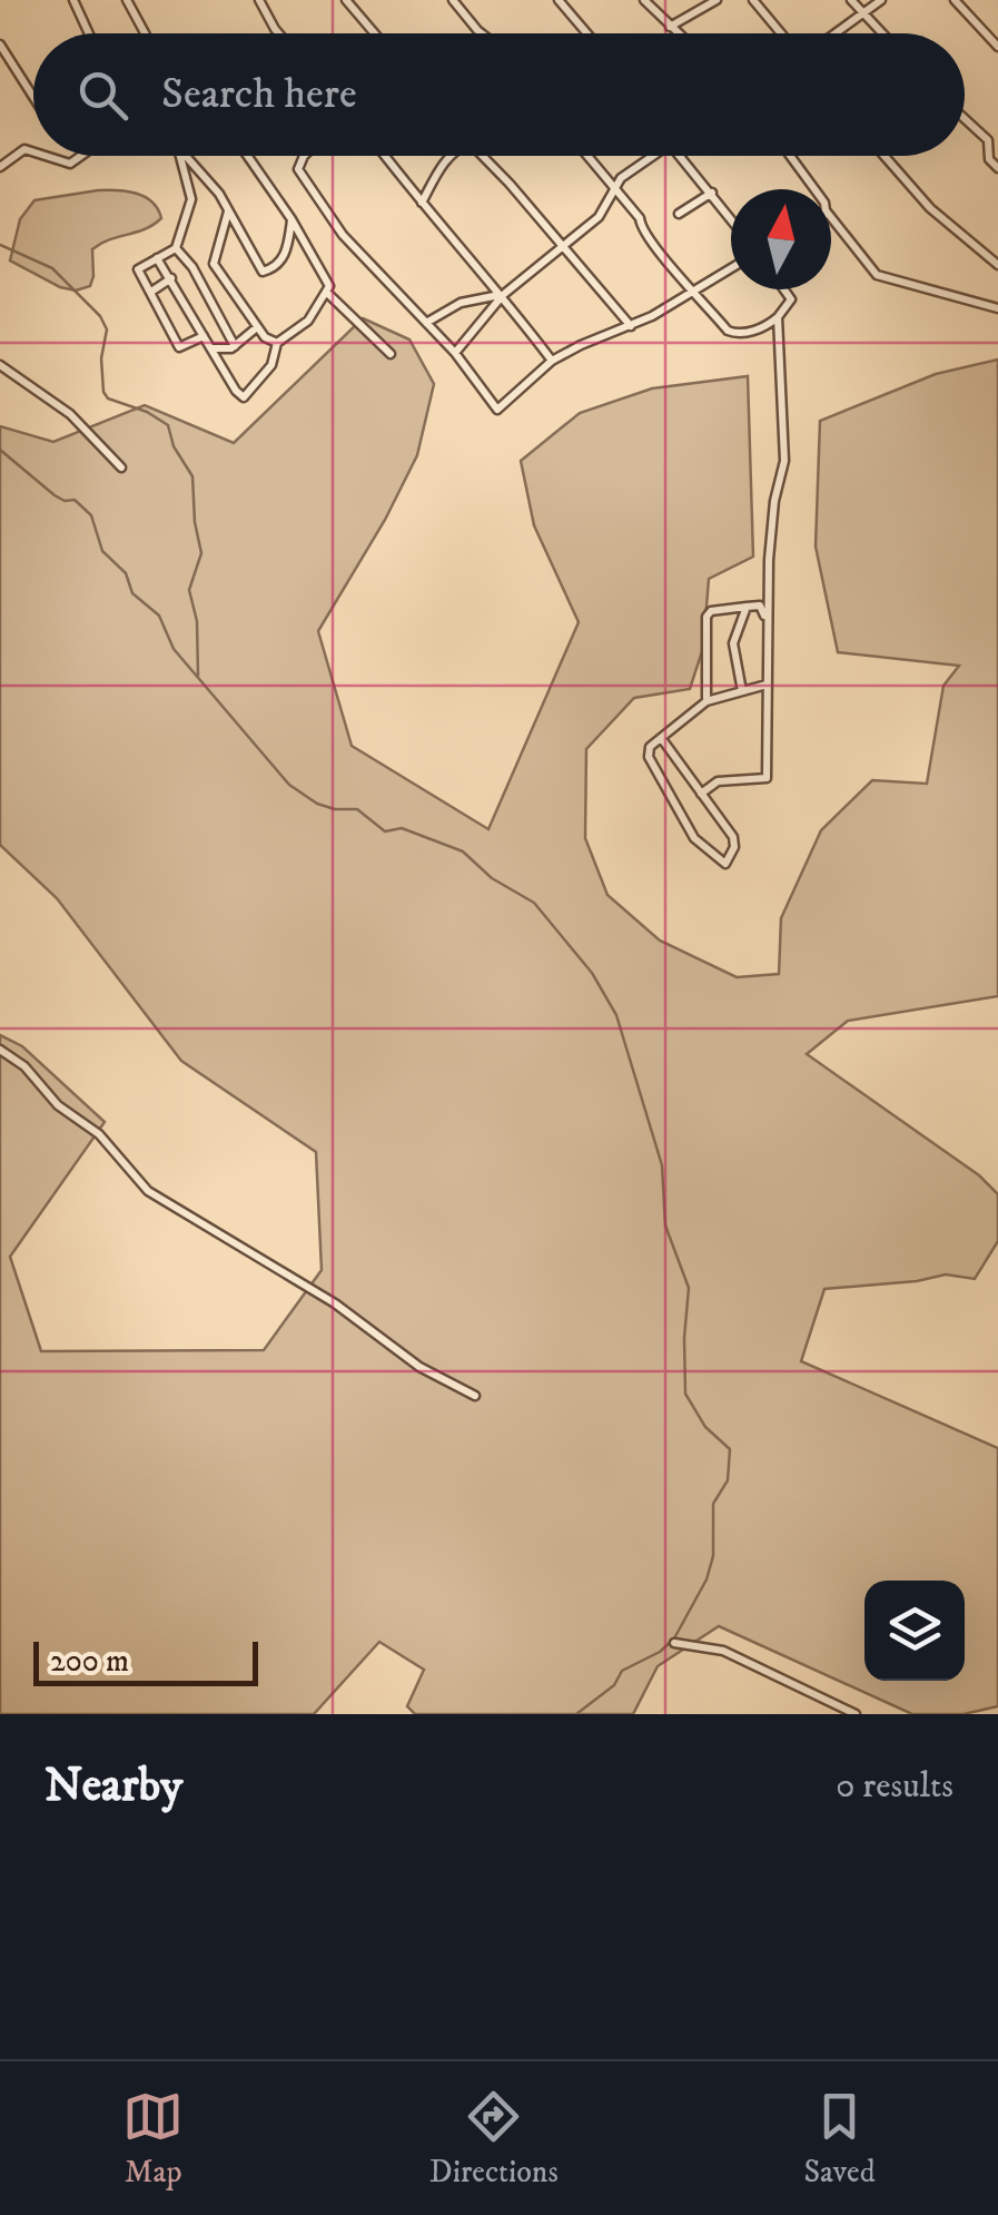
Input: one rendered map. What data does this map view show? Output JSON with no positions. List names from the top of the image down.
{
  "scale_bar": "200 m",
  "north": "top",
  "page": {
    "search": "Search here",
    "scale": "200 m",
    "heading": ["Nearby", "0 results"],
    "nav": ["Map", "Directions", "Saved"]
  }
}
